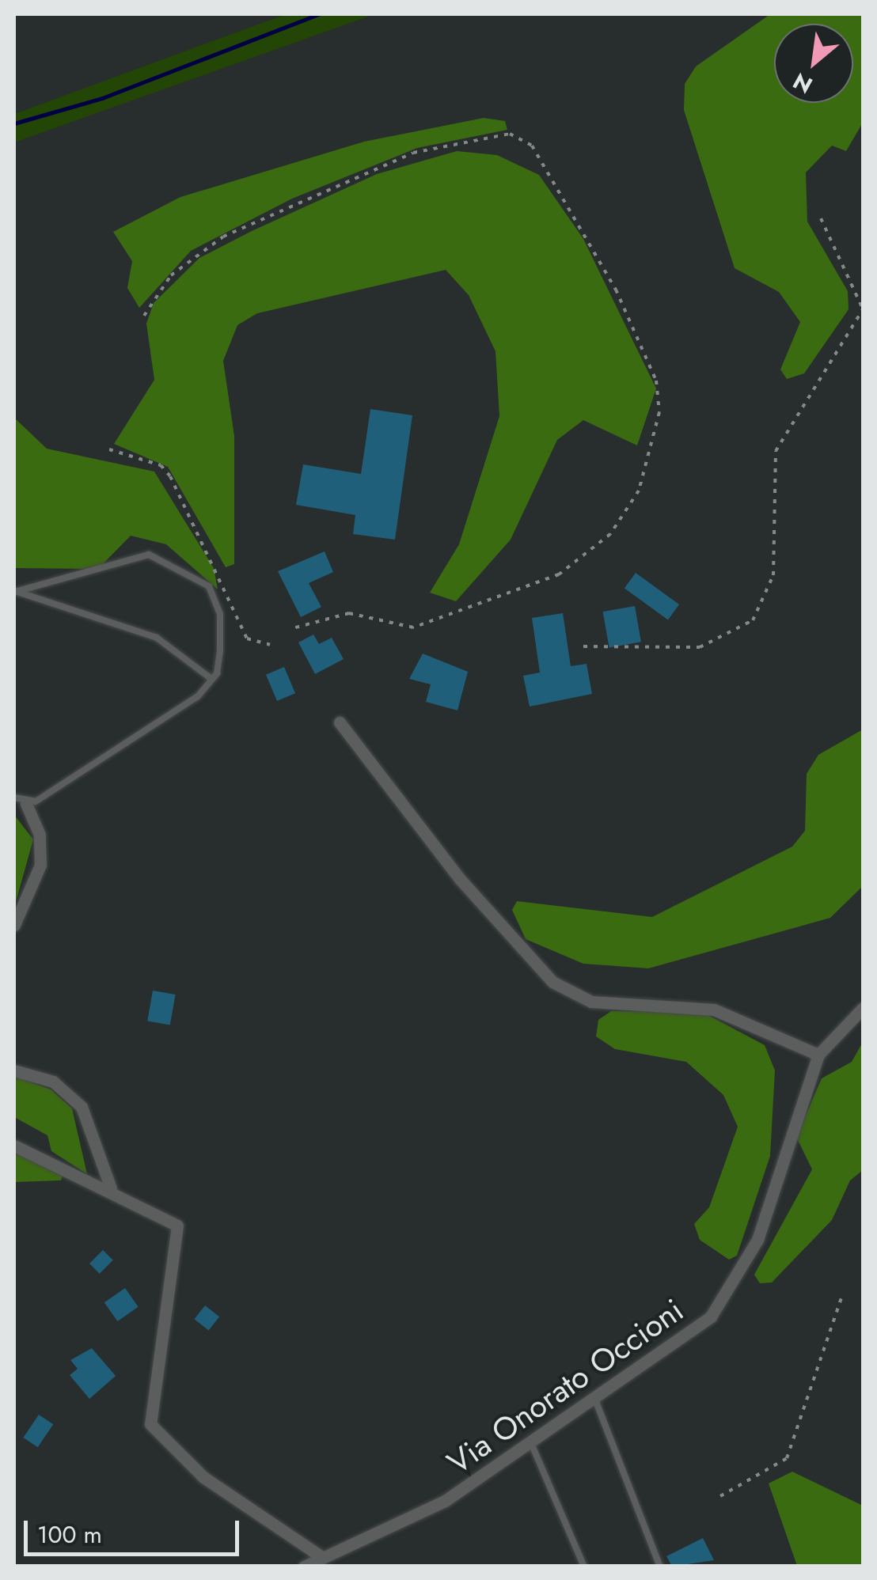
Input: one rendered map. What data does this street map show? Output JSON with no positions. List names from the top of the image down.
{
  "streets": {
    "street": ["Via Onorato Occioni"]
  },
  "scale_bar": "100 m",
  "north": "bottom left"
}
